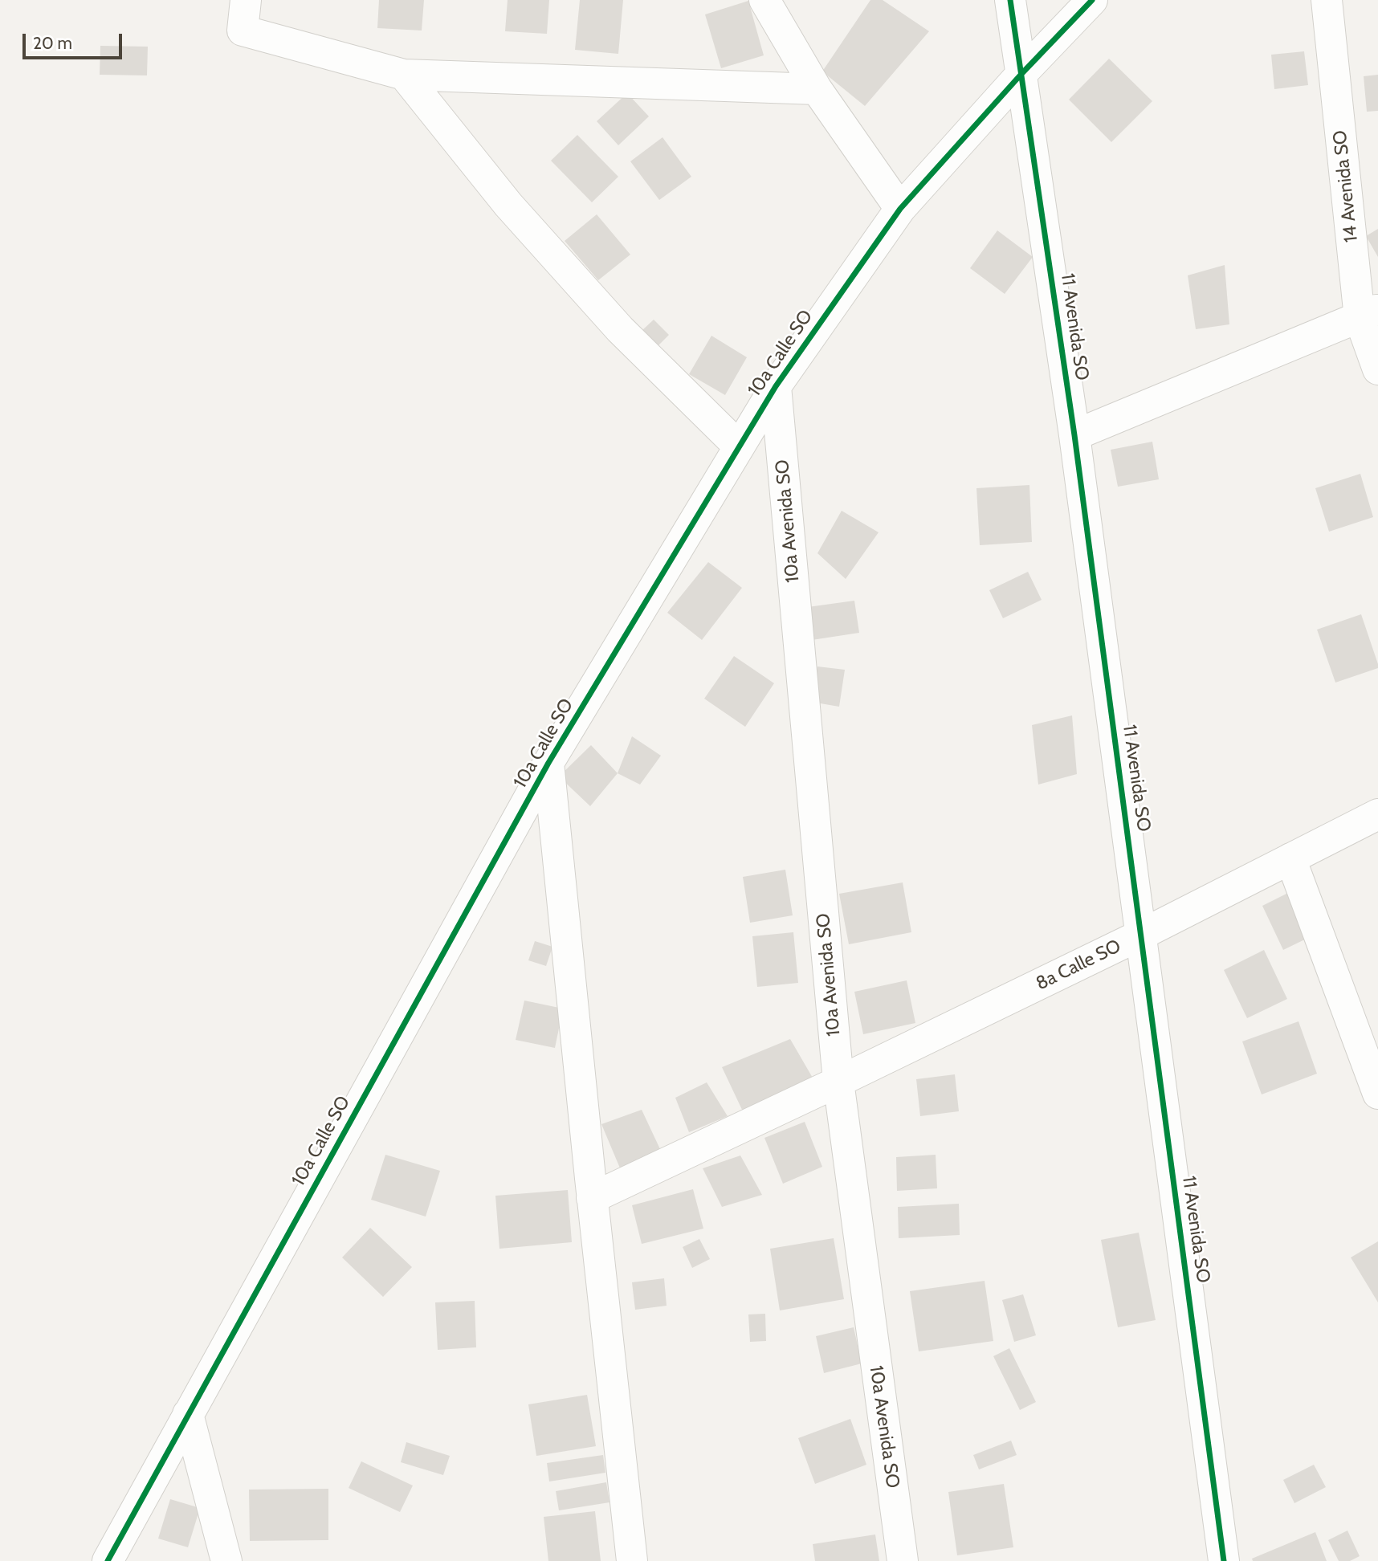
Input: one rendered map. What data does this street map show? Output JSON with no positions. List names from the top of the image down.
{
  "streets": {
    "street": [
      "14 Avenida SO",
      "11 Avenida SO",
      "10a Calle SO",
      "10a Avenida SO",
      "8a Calle SO"
    ]
  },
  "crossings": [
    ["11 Avenida SO", "10a Calle SO"],
    ["11 Avenida SO", "8a Calle SO"],
    ["10a Calle SO", "10a Avenida SO"],
    ["10a Avenida SO", "8a Calle SO"]
  ],
  "scale_bar": "20 m"
}
